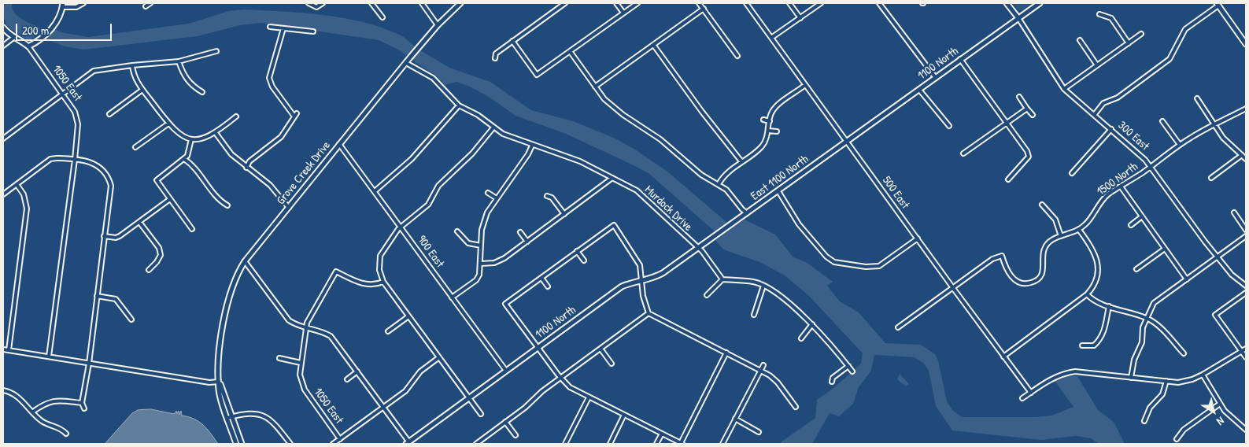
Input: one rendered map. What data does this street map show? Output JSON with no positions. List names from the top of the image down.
{
  "streets": {
    "street": [
      "1100 North",
      "1050 East",
      "300 East",
      "Grove Creek Drive",
      "East 1100 North",
      "1500 North",
      "500 East",
      "Murdock Drive",
      "900 East"
    ]
  },
  "crossings": [
    ["1100 North", "300 East"],
    ["1100 North", "East 1100 North"],
    ["1100 North", "500 East"],
    ["1100 North", "Murdock Drive"],
    ["1100 North", "900 East"],
    ["300 East", "1500 North"],
    ["Grove Creek Drive", "Murdock Drive"],
    ["Grove Creek Drive", "900 East"],
    ["East 1100 North", "500 East"],
    ["1500 North", "500 East"]
  ],
  "scale_bar": "200 m",
  "north": "bottom right"
}
